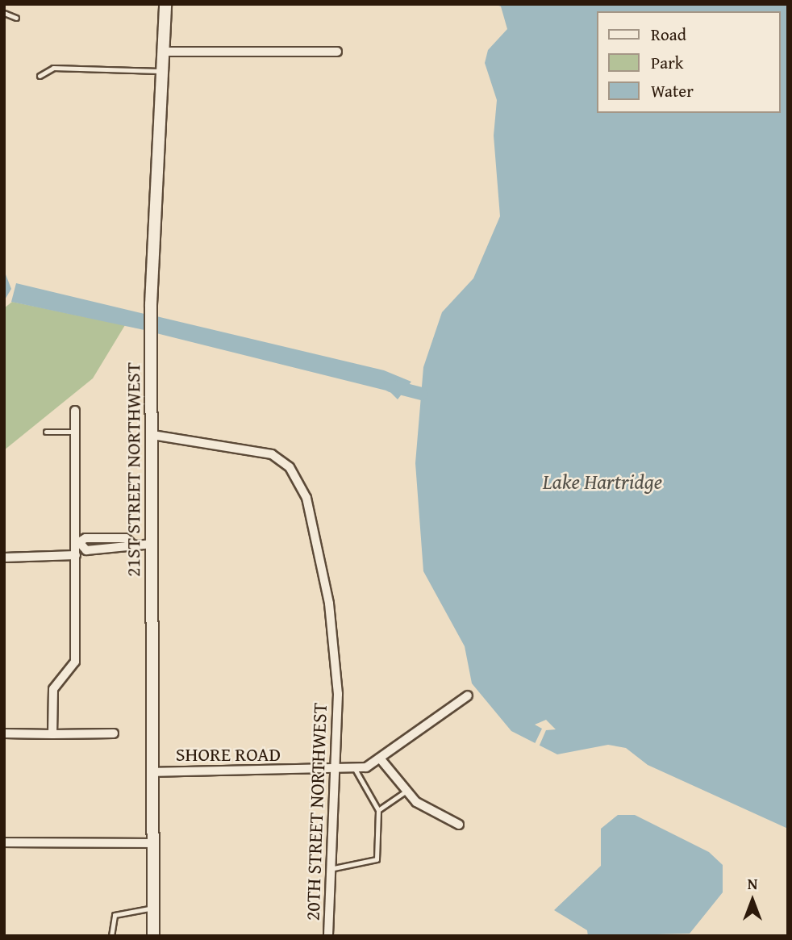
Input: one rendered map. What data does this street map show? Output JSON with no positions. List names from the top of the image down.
{
  "streets": {
    "street": ["21ST STREET NORTHWEST", "SHORE ROAD", "20TH STREET NORTHWEST"]
  },
  "crossings": [
    ["21ST STREET NORTHWEST", "SHORE ROAD"],
    ["21ST STREET NORTHWEST", "20TH STREET NORTHWEST"],
    ["SHORE ROAD", "20TH STREET NORTHWEST"]
  ],
  "water": ["Lake Hartridge"],
  "legend": ["Road", "Park", "Water"],
  "north": "top"
}
